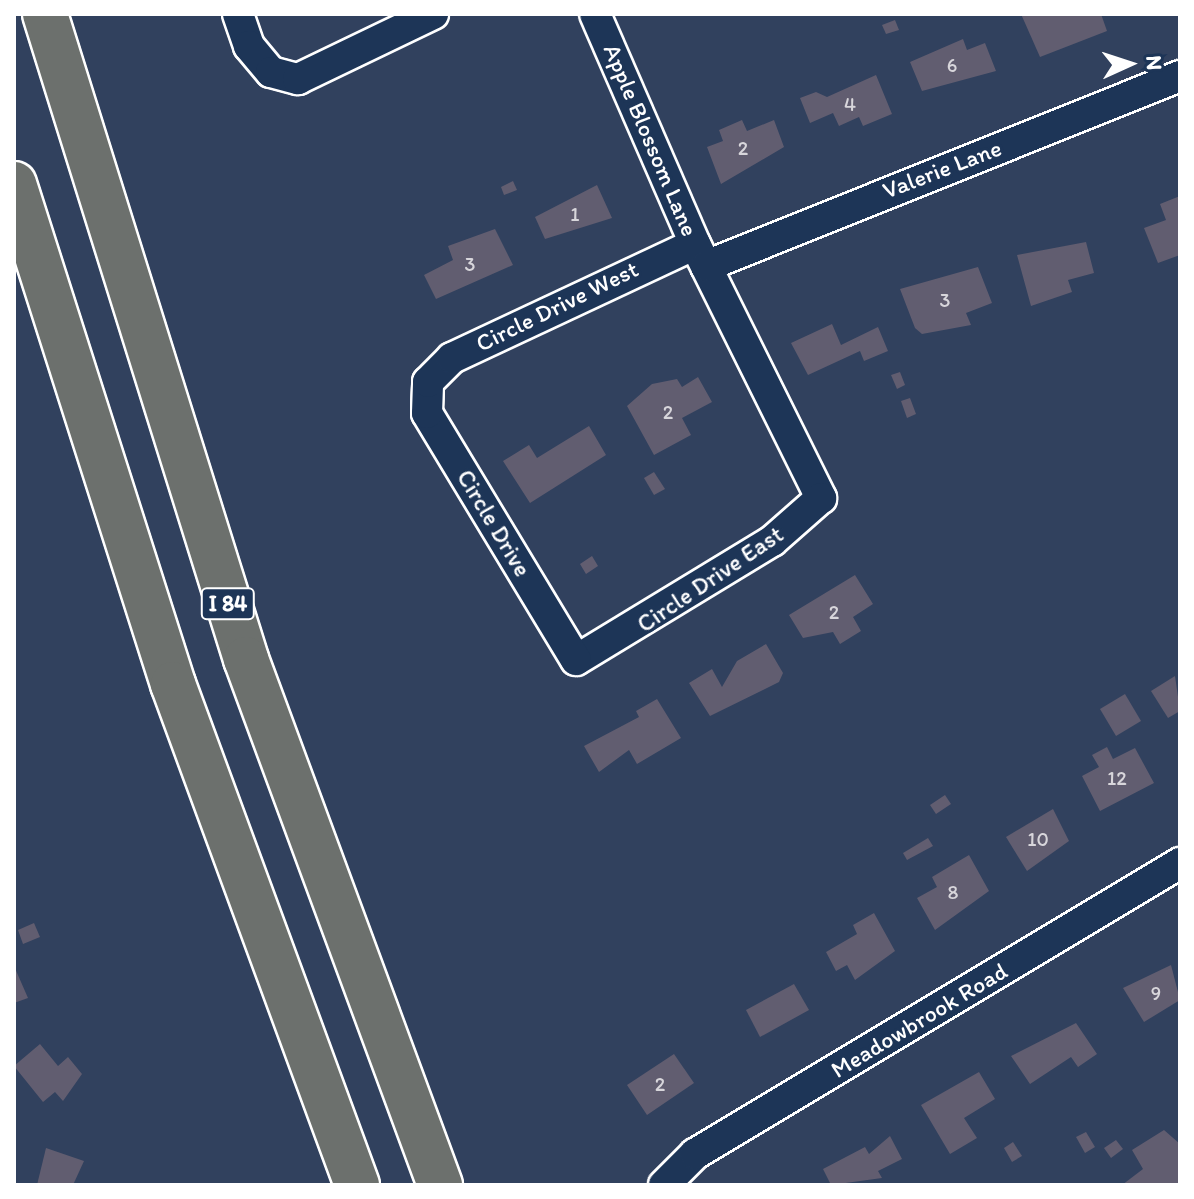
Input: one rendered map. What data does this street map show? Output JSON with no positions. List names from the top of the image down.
{
  "streets": {
    "highway": ["I 84"],
    "street": [
      "Apple Blossom Lane",
      "Valerie Lane",
      "Circle Drive West",
      "Circle Drive",
      "Circle Drive East",
      "Meadowbrook Road"
    ]
  },
  "crossings": [
    ["Apple Blossom Lane", "Valerie Lane"],
    ["Apple Blossom Lane", "Circle Drive West"],
    ["Apple Blossom Lane", "Circle Drive East"],
    ["Valerie Lane", "Circle Drive West"],
    ["Valerie Lane", "Circle Drive East"],
    ["Circle Drive West", "Circle Drive"],
    ["Circle Drive West", "Circle Drive East"],
    ["Circle Drive", "Circle Drive East"]
  ],
  "house_numbers": [
    "6",
    "4",
    "2",
    "1",
    "3",
    "3",
    "2",
    "2",
    "12",
    "10",
    "8",
    "9",
    "2"
  ],
  "north": "right"
}
